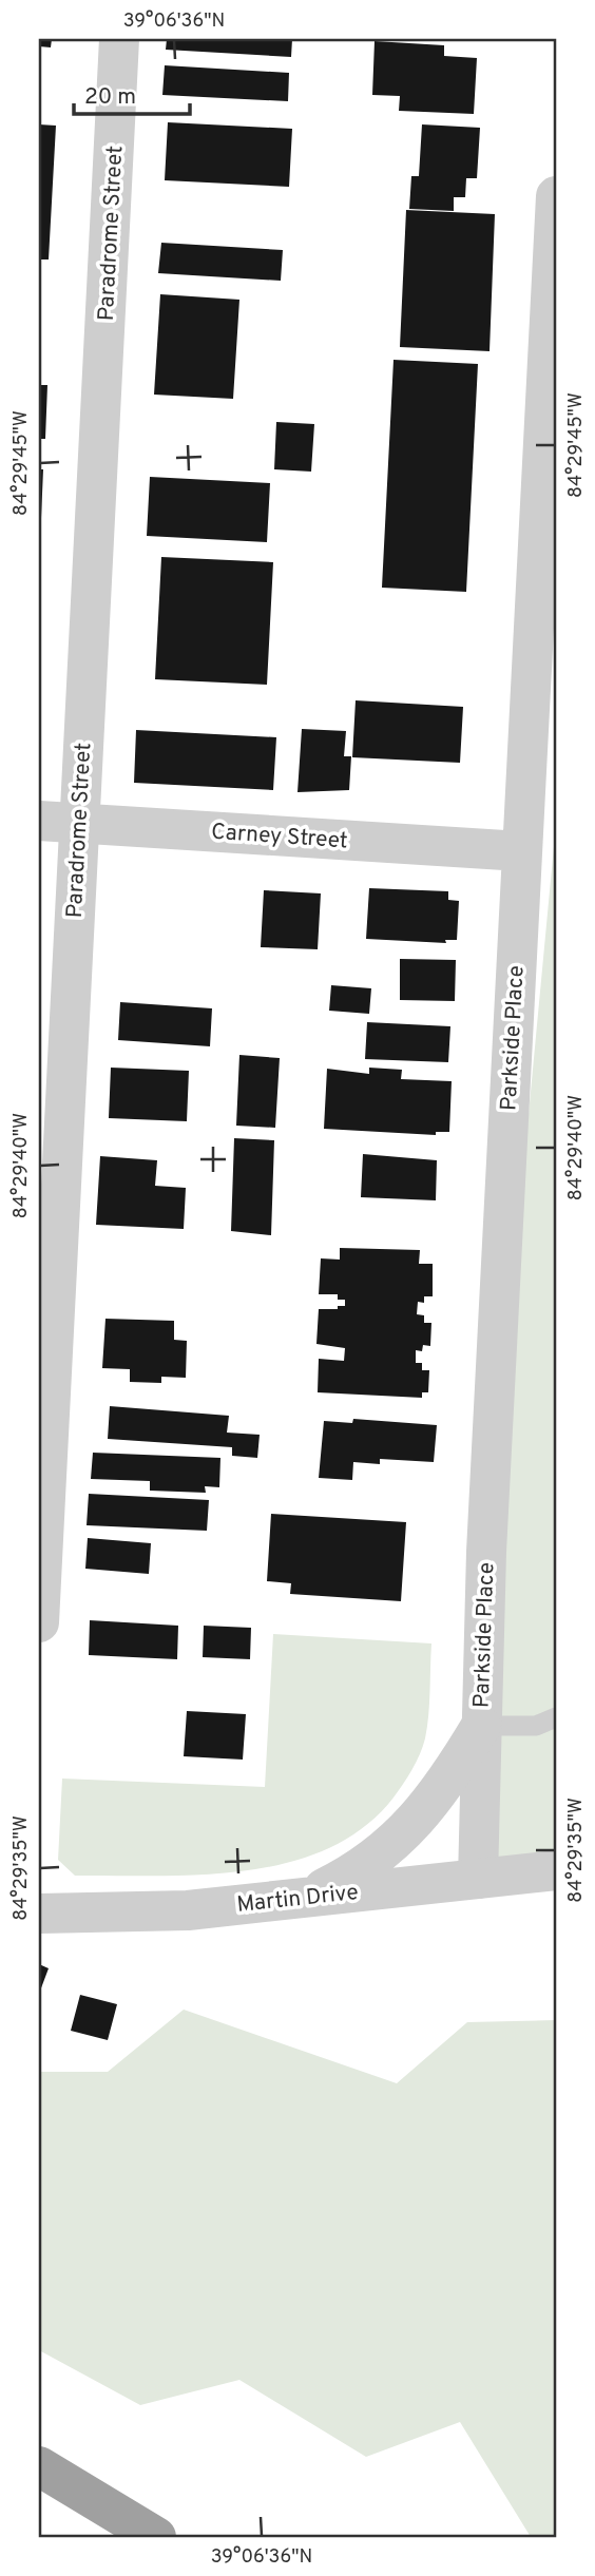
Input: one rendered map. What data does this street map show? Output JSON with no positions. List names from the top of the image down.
{
  "streets": {
    "street": [
      "Paradrome Street",
      "Carney Street",
      "Parkside Place",
      "Martin Drive"
    ]
  },
  "crossings": [
    ["Paradrome Street", "Carney Street"],
    ["Carney Street", "Parkside Place"],
    ["Parkside Place", "Martin Drive"]
  ],
  "scale_bar": "20 m",
  "coordinates": [
    "39°06'36\"N",
    "84°29'45\"W",
    "84°29'40\"W",
    "84°29'35\"W"
  ]
}
